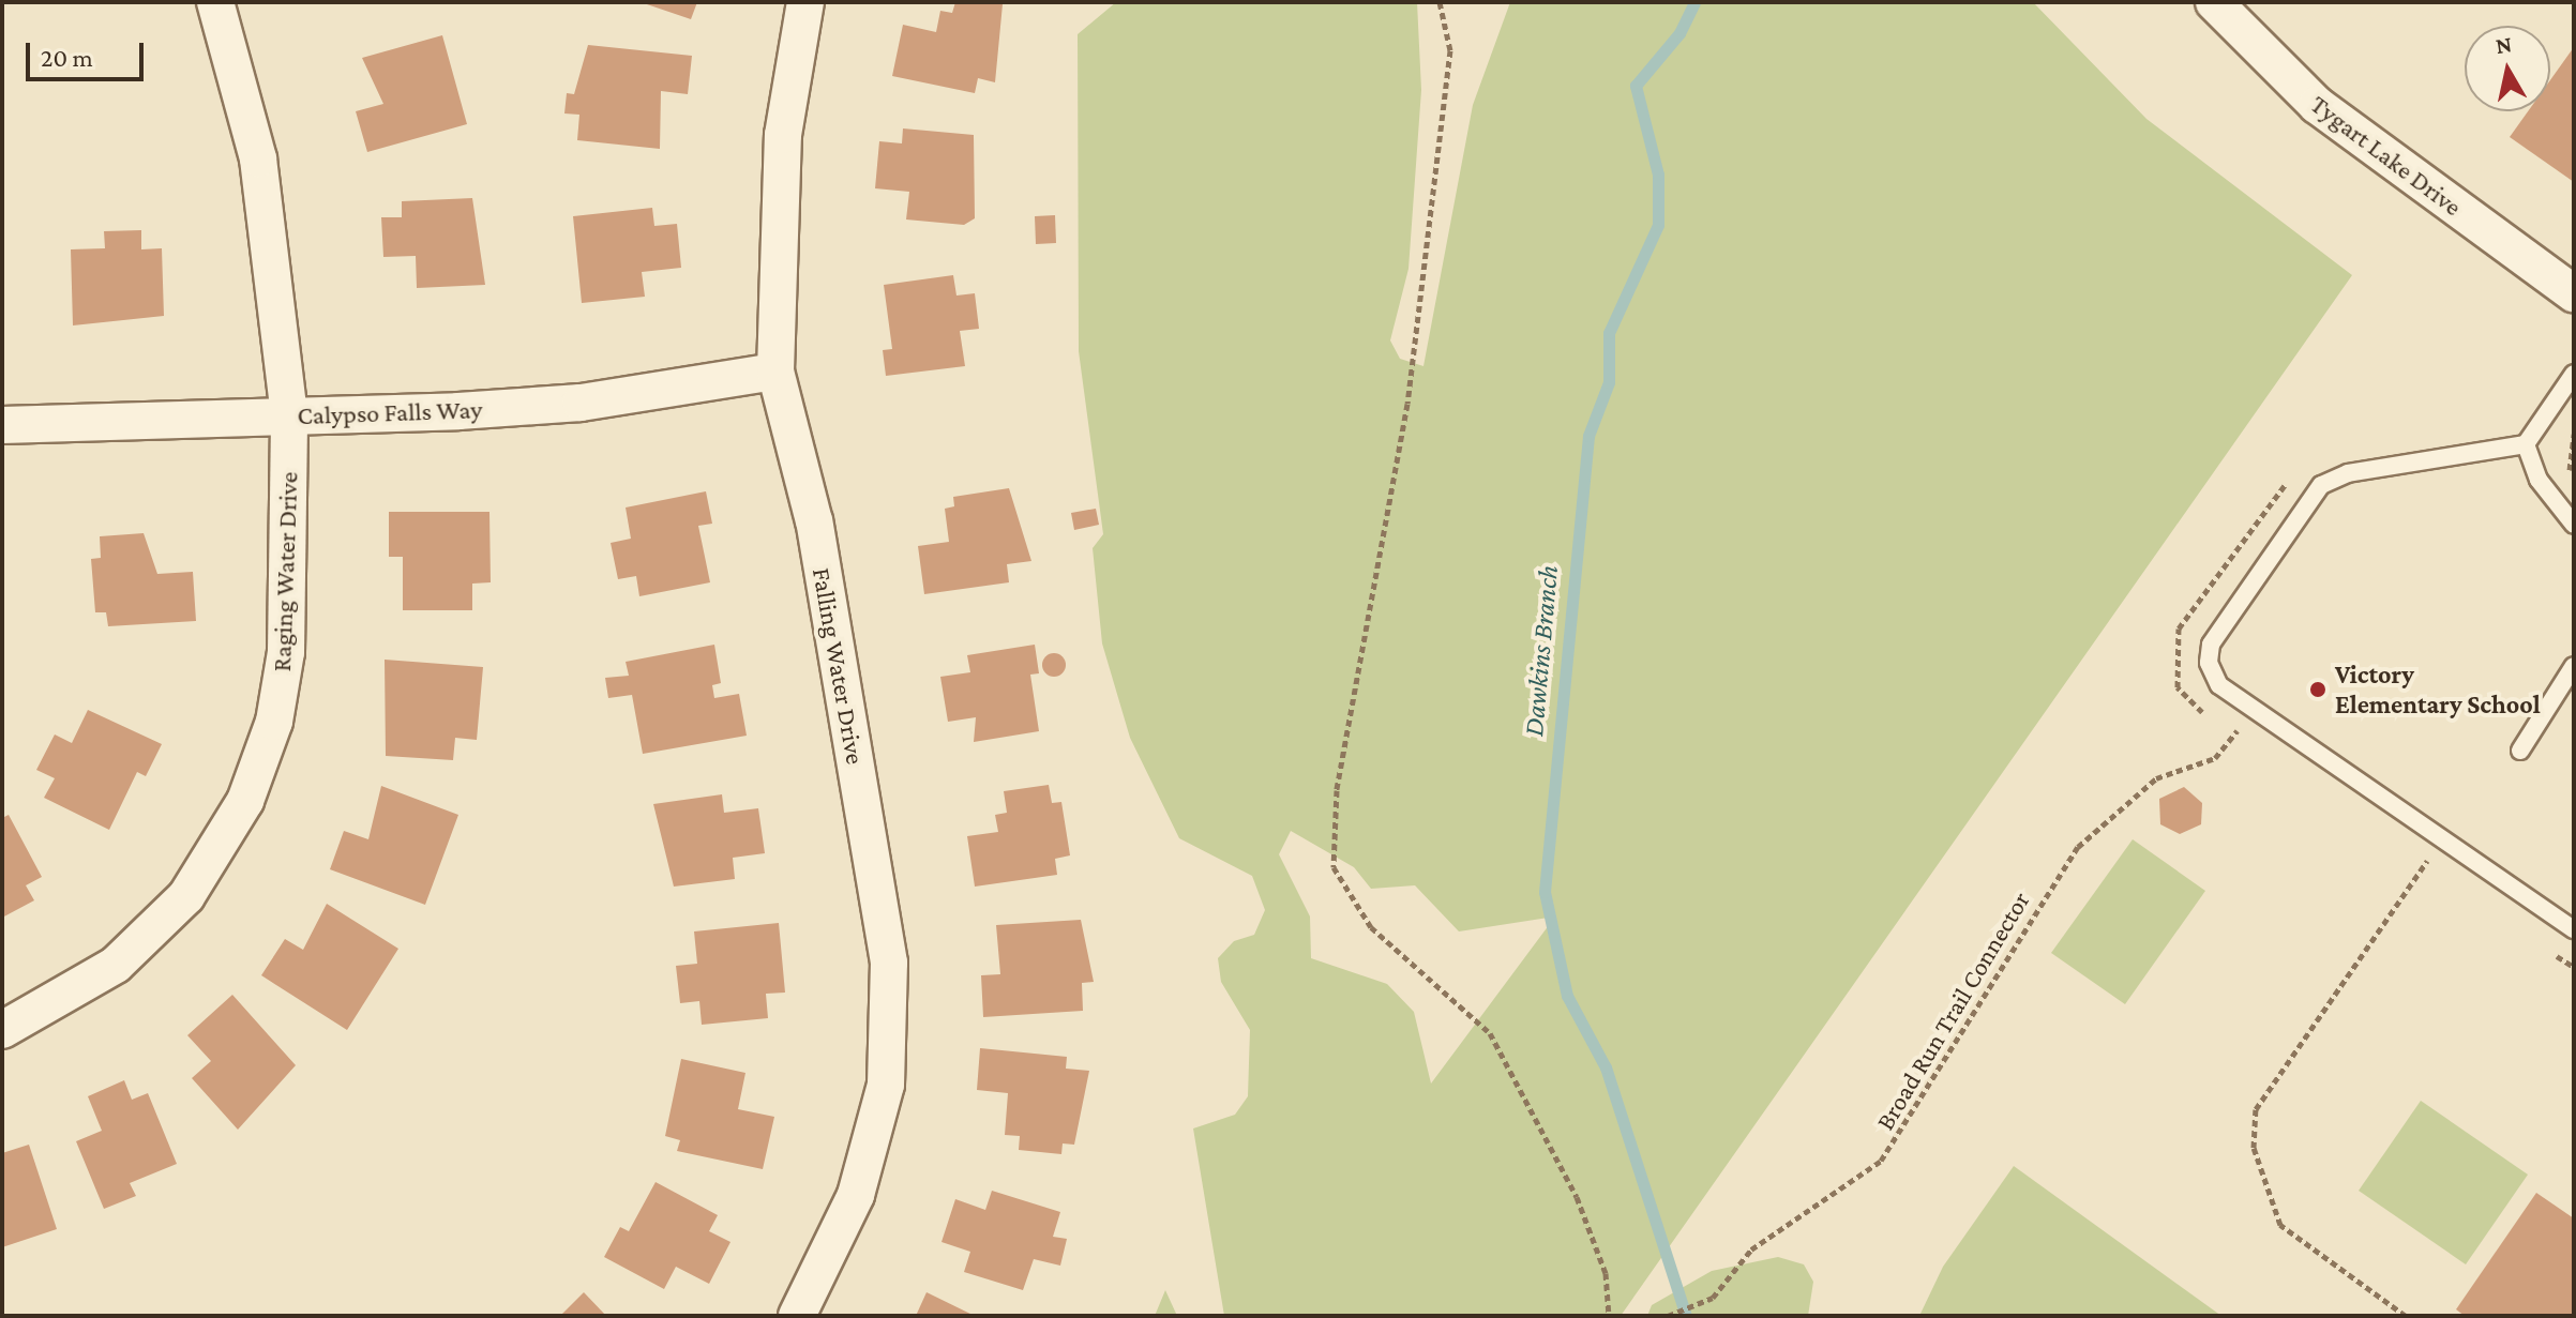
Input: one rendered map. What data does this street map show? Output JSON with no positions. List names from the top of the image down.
{
  "streets": {
    "street": [
      "Tygart Lake Drive",
      "Calypso Falls Way",
      "Raging Water Drive",
      "Falling Water Drive"
    ],
    "path": ["Broad Run Trail Connector"]
  },
  "crossings": [
    ["Calypso Falls Way", "Raging Water Drive"],
    ["Calypso Falls Way", "Falling Water Drive"]
  ],
  "water": ["Dawkins Branch"],
  "places": ["Victory Elementary School"],
  "scale_bar": "20 m",
  "north": "top"
}
